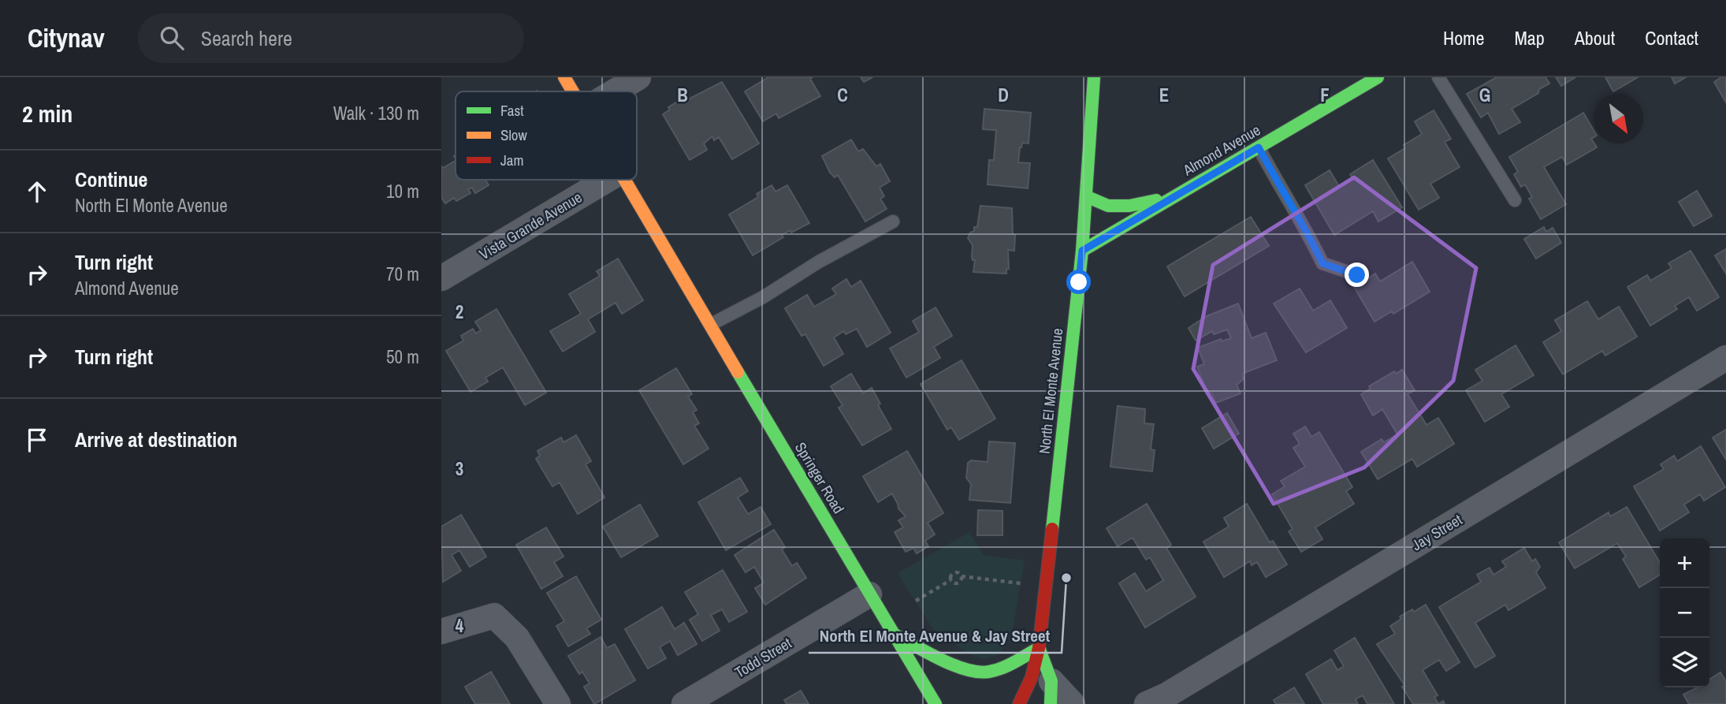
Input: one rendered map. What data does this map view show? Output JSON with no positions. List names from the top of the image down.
{
  "streets": {
    "street": [
      "Almond Avenue",
      "Vista Grande Avenue",
      "North El Monte Avenue",
      "Springer Road",
      "Jay Street",
      "Todd Street"
    ]
  },
  "crossings": [
    ["Almond Avenue", "North El Monte Avenue"],
    ["Springer Road", "Todd Street"]
  ],
  "places": ["North El Monte Avenue & Jay Street"],
  "legend": ["Fast", "Slow", "Jam"],
  "north": "bottom right",
  "page": {
    "header": "Citynav",
    "search": "Search here",
    "nav": [
      "Home",
      "Map",
      "About",
      "Contact"
    ],
    "heading": ["2 min", "Walk · 130 m"],
    "list": [
      ["Continue", "North El Monte Avenue", "10 m"],
      ["Turn right", "Almond Avenue", "70 m"],
      ["Turn right", "50 m"],
      "Arrive at destination"
    ],
    "map_buttons": ["+", "−"]
  },
  "grid": {
    "columns": [
      "B",
      "C",
      "D",
      "E",
      "F",
      "G"
    ],
    "rows": ["2", "3", "4"]
  }
}
